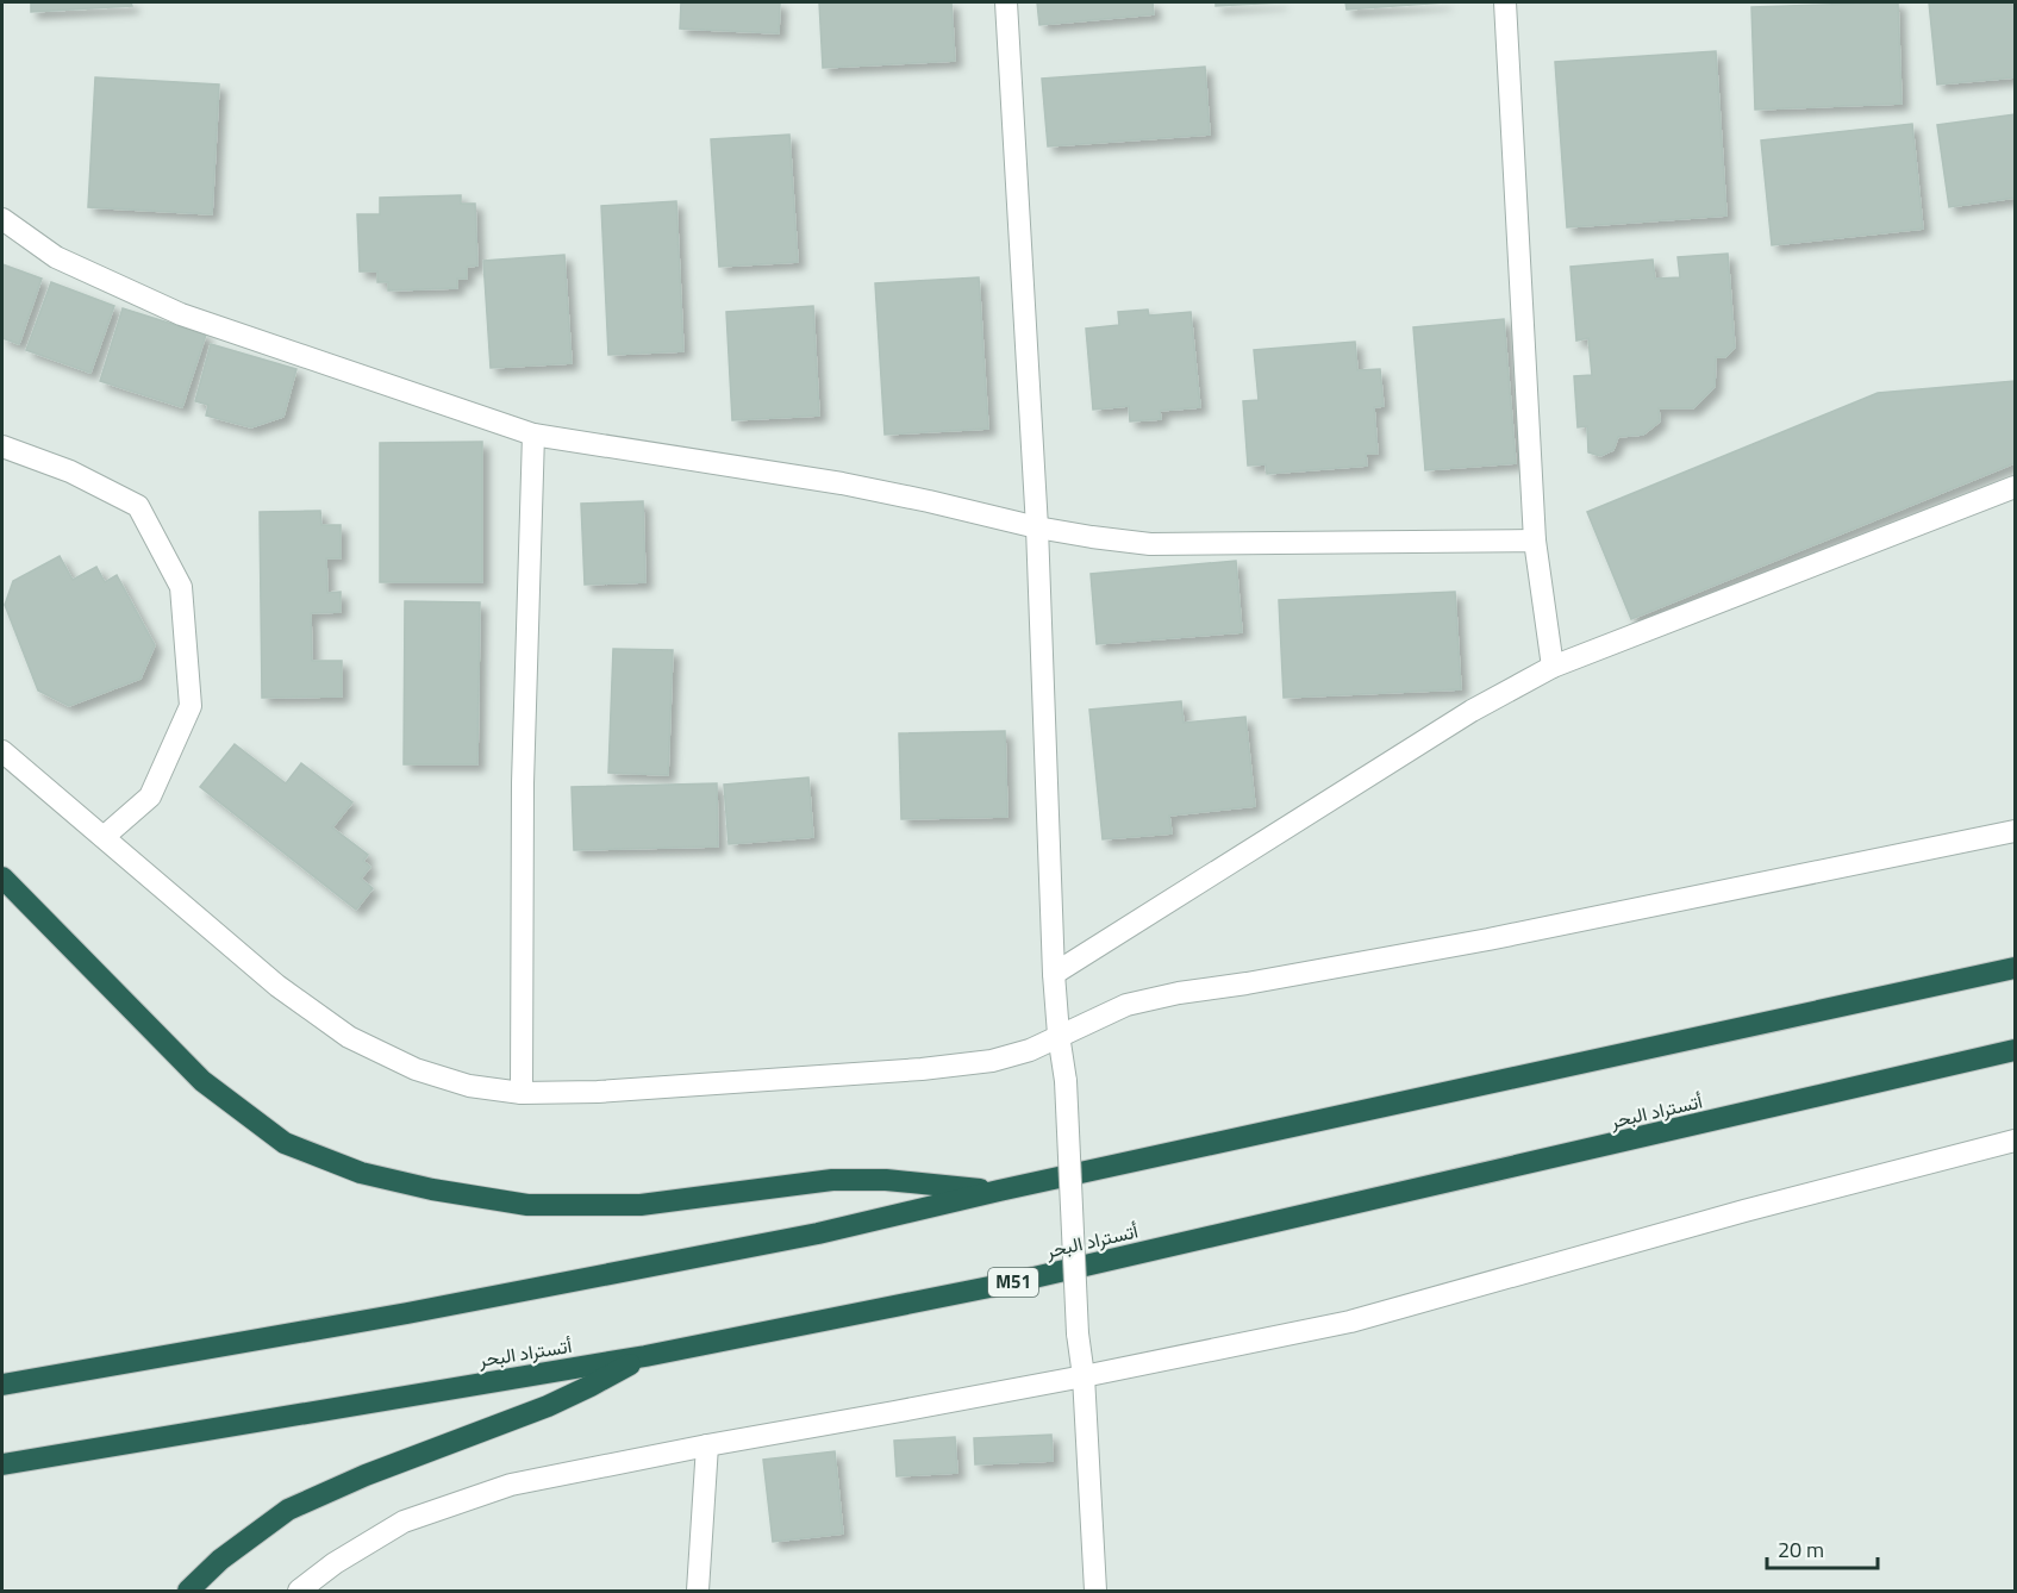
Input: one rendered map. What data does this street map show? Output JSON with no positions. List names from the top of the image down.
{
  "streets": {
    "highway": ["أتستراد البحر", "M51"]
  },
  "scale_bar": "20 m"
}
